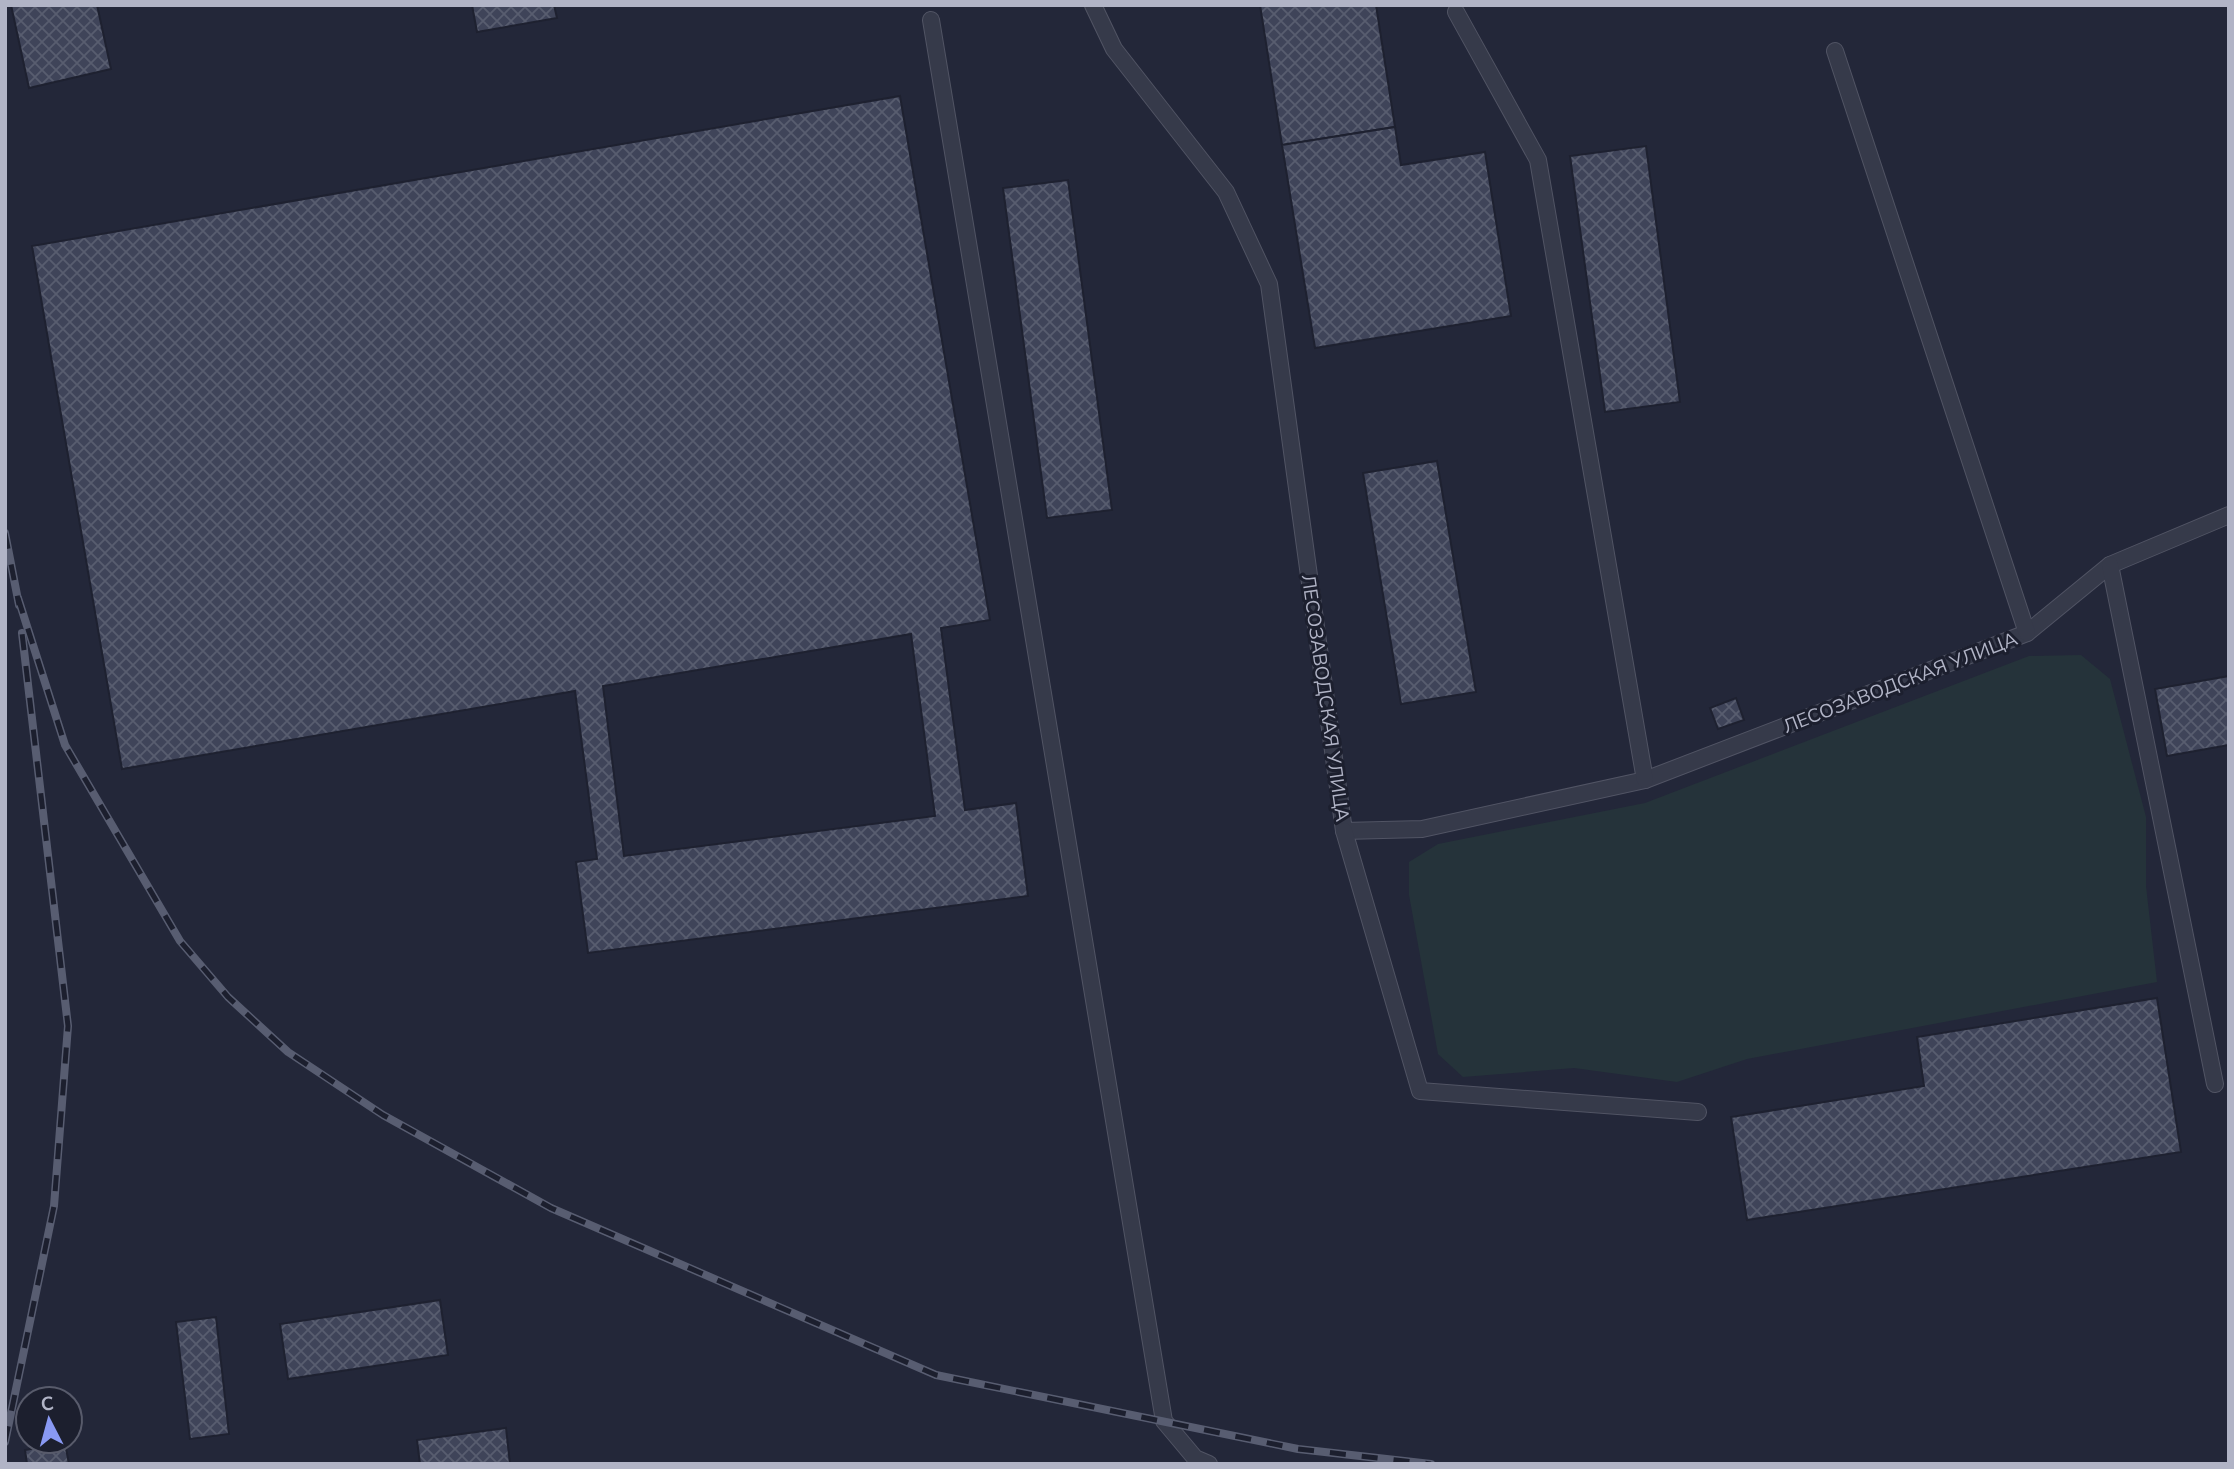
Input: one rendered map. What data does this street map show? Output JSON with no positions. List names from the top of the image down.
{
  "streets": {
    "lane": ["ЛЕСОЗАВОДСКАЯ УЛИЦА"]
  },
  "north": "top"
}
